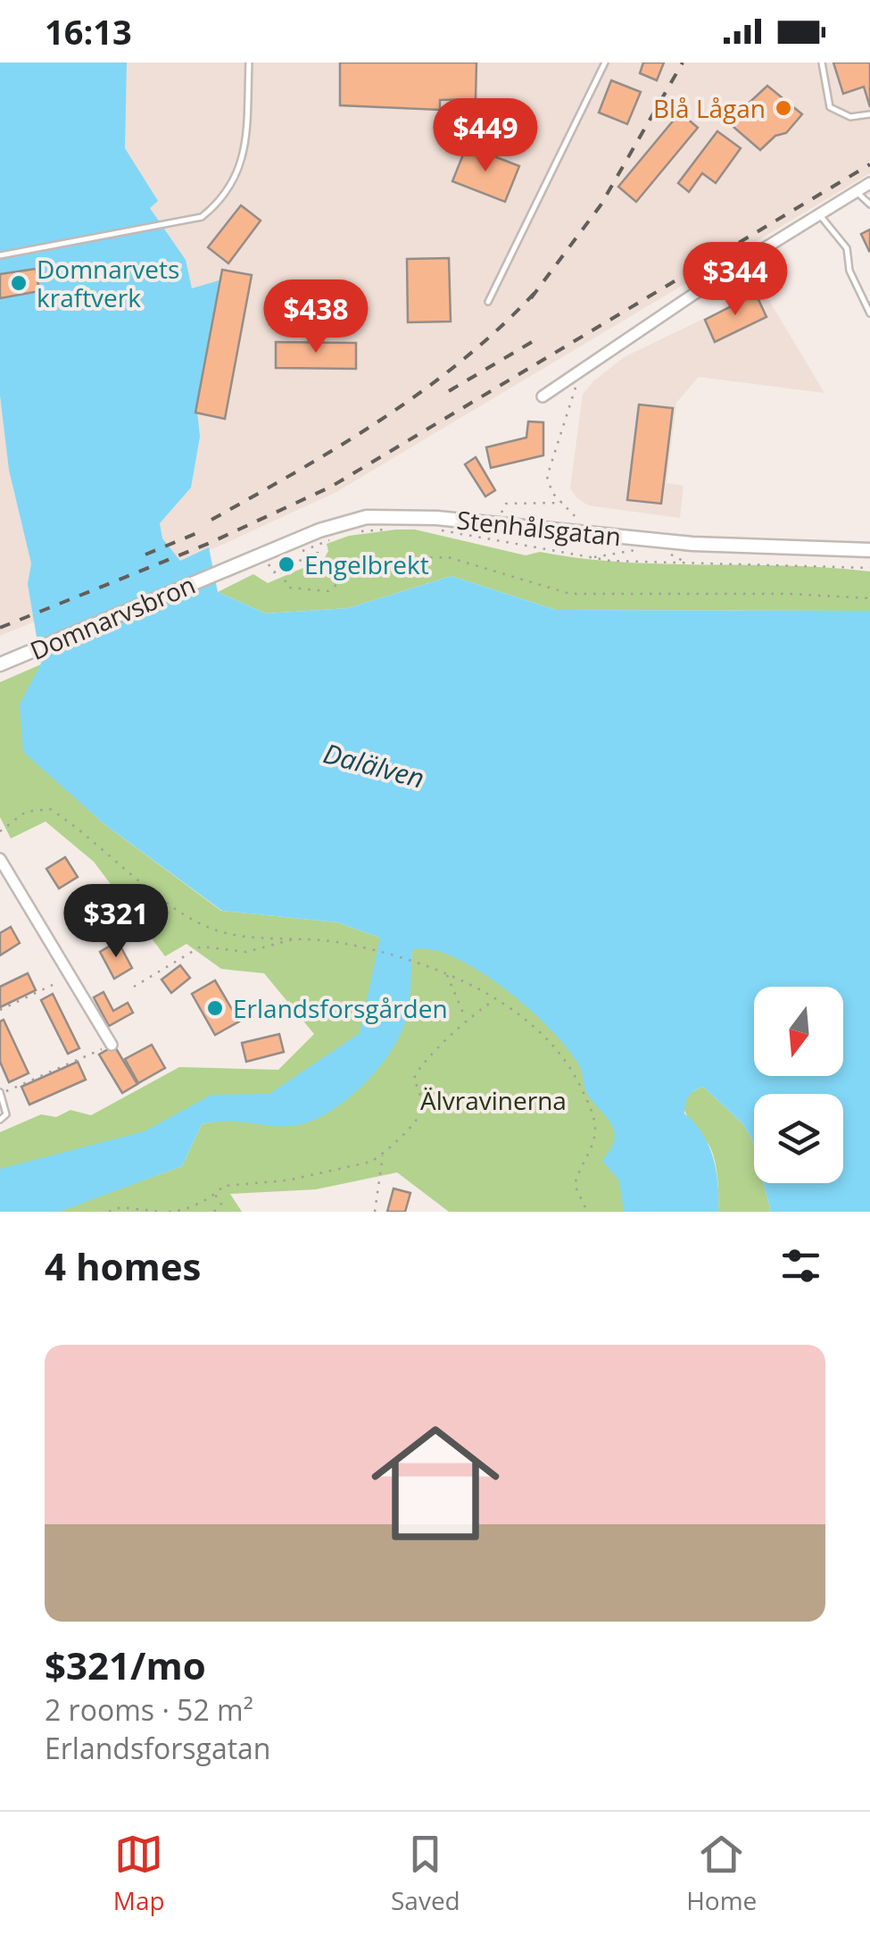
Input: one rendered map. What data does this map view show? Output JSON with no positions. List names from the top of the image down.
{
  "streets": {
    "street": ["Stenhålsgatan", "Domnarvsbron"]
  },
  "crossings": [
    ["Stenhålsgatan", "Domnarvsbron"]
  ],
  "water": ["Dalälven"],
  "parks": ["Älvravinerna"],
  "places": [
    "Blå Lågan",
    "Domnarvets kraftverk",
    "Engelbrekt",
    "Erlandsforsgården"
  ],
  "north": "bottom",
  "page": {
    "status": "16:13",
    "price": [
      "$449",
      "$344",
      "$438",
      "$321"
    ],
    "heading": "4 homes",
    "list": [
      {
        "name": "$321/mo",
        "note": "2 rooms · 52 m² · Erlandsforsgatan"
      }
    ],
    "tabs": ["Map", "Saved", "Home"]
  }
}
